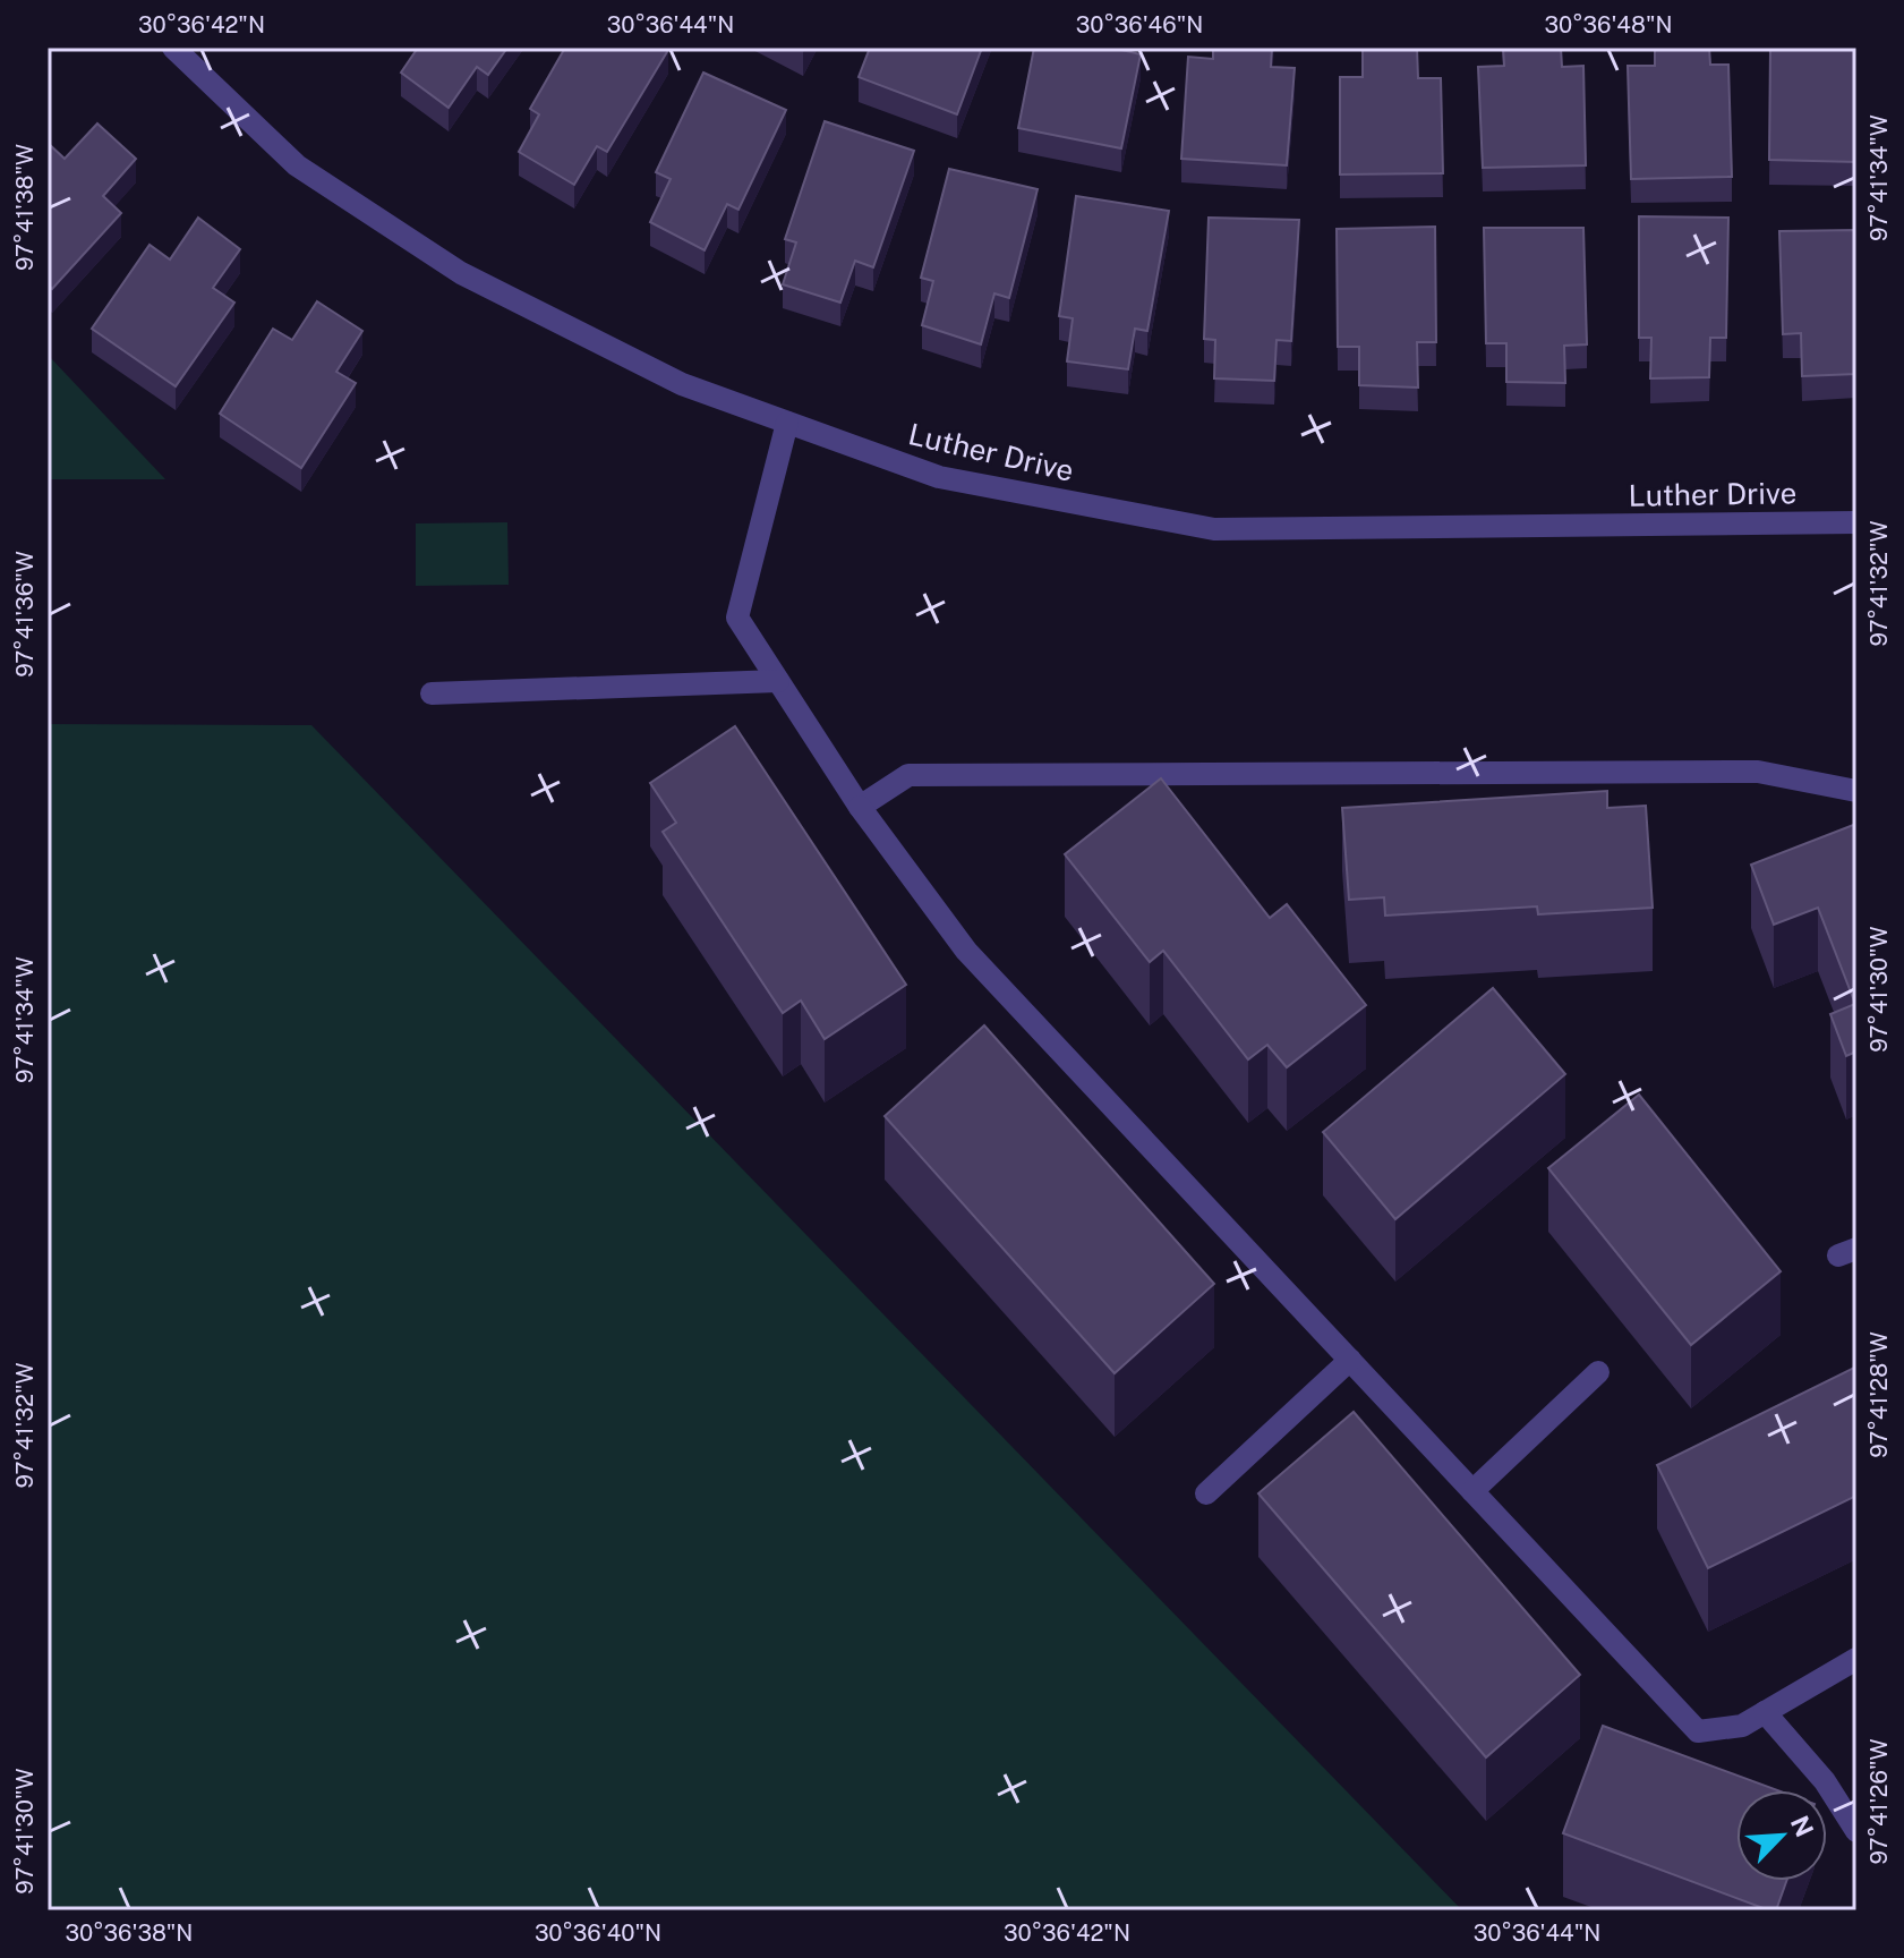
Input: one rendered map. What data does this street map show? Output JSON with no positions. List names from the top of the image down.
{
  "streets": {
    "street": ["Luther Drive"]
  },
  "north": "top right",
  "coordinates": [
    "30°36'42\"N",
    "30°36'44\"N",
    "30°36'46\"N",
    "30°36'48\"N",
    "97°41'34\"W",
    "97°41'38\"W",
    "97°41'32\"W",
    "97°41'36\"W",
    "97°41'30\"W",
    "97°41'28\"W",
    "97°41'26\"W",
    "30°36'38\"N",
    "30°36'40\"N"
  ]
}
